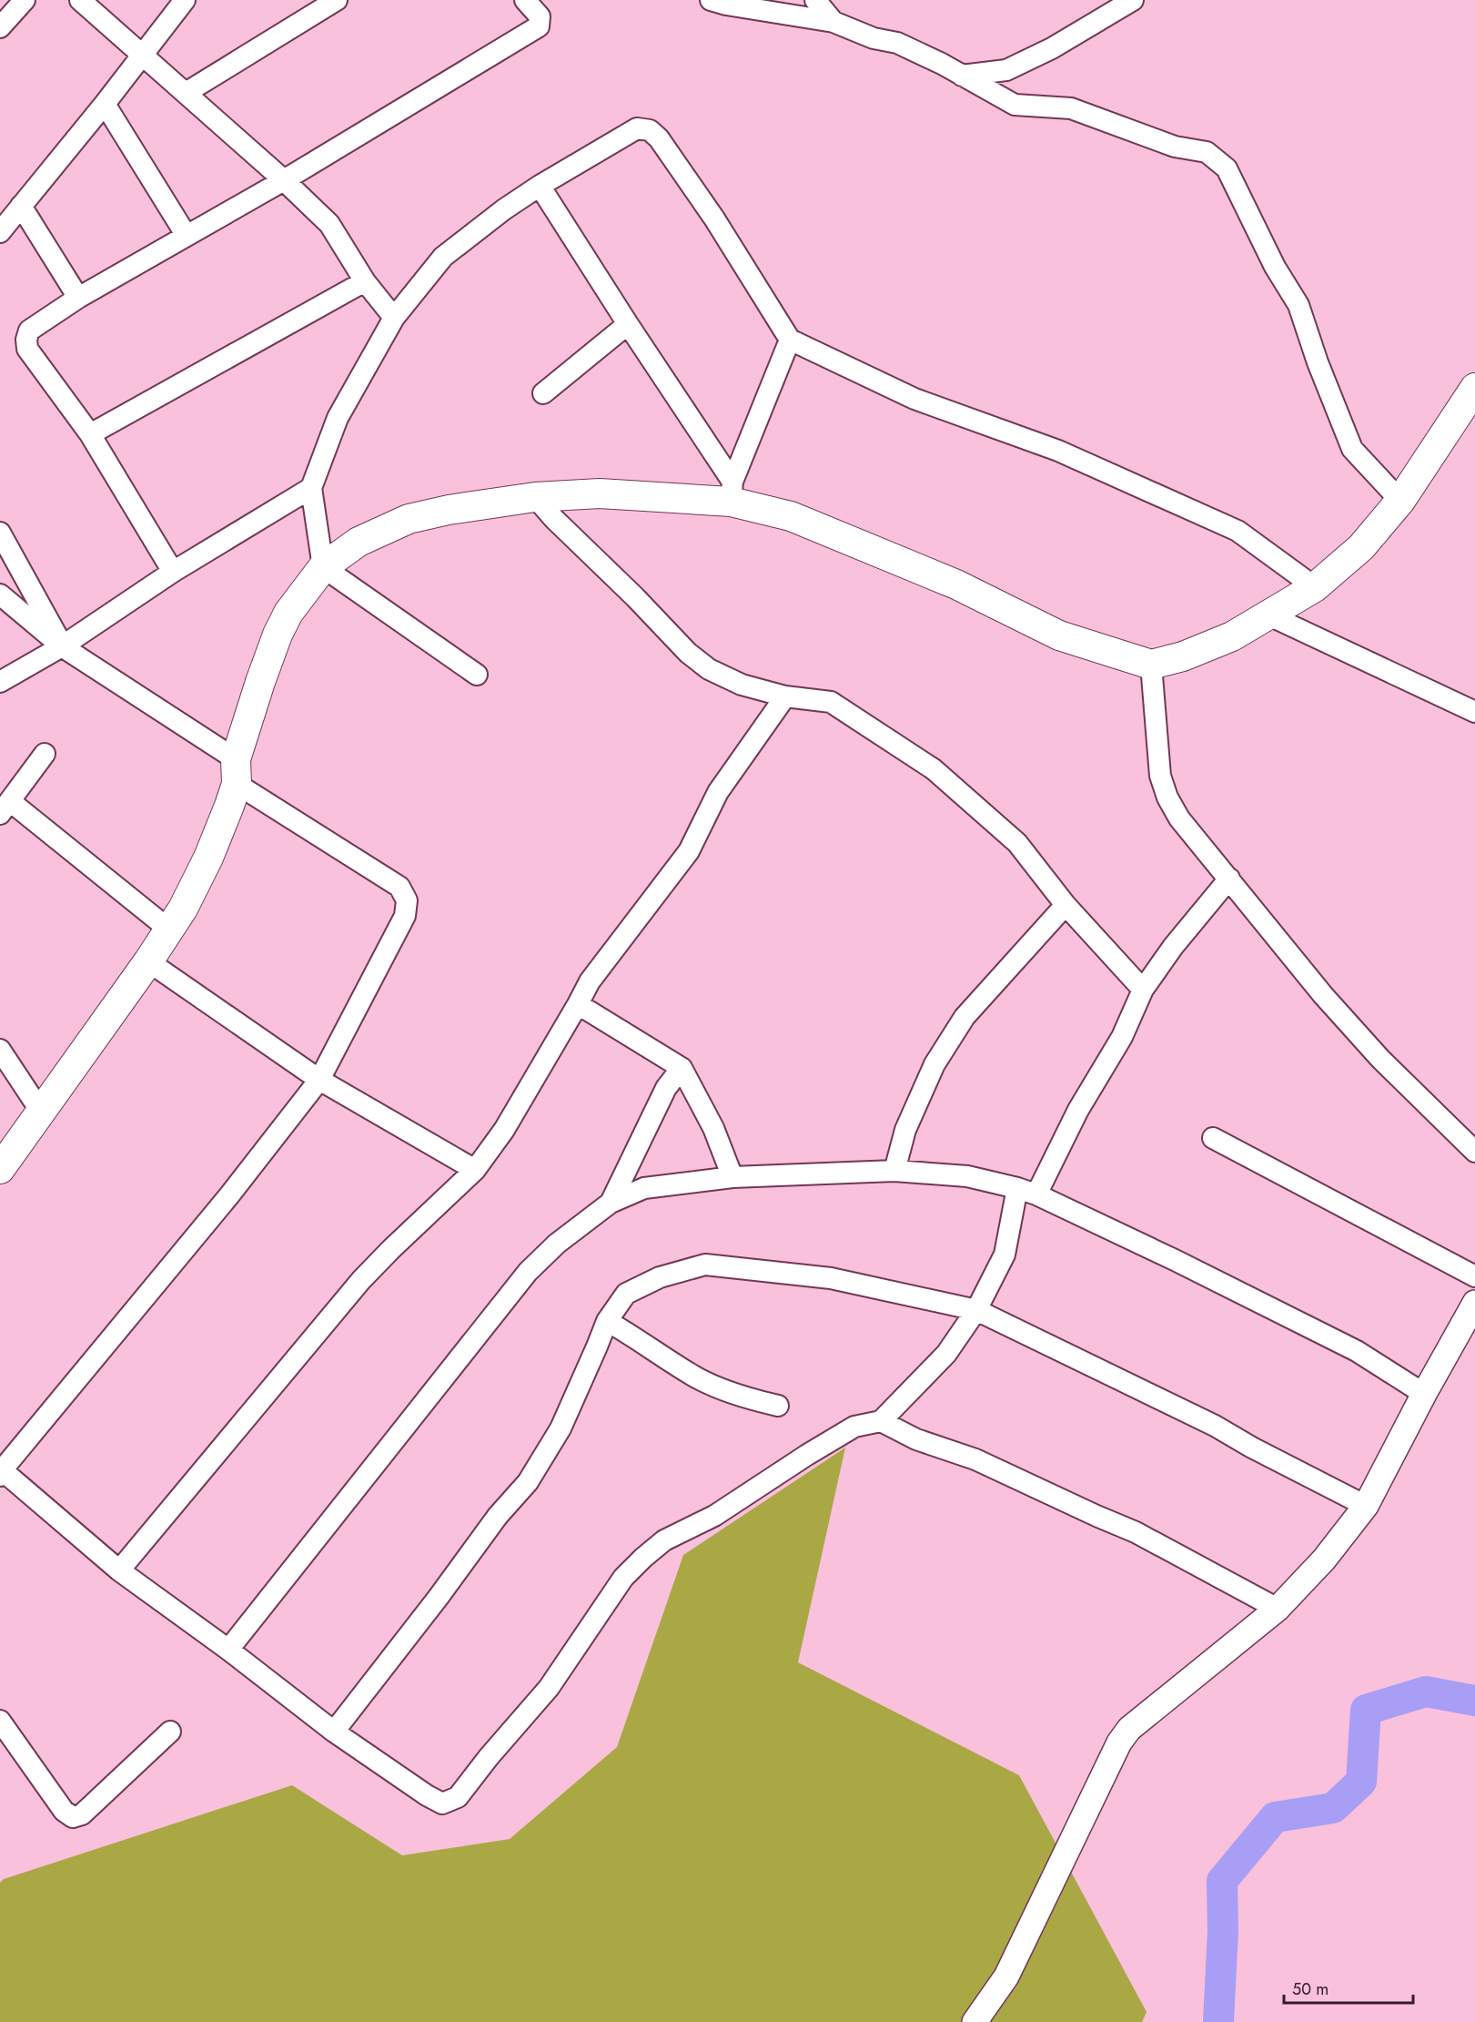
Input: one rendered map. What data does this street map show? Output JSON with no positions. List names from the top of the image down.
{
  "scale_bar": "50 m"
}
